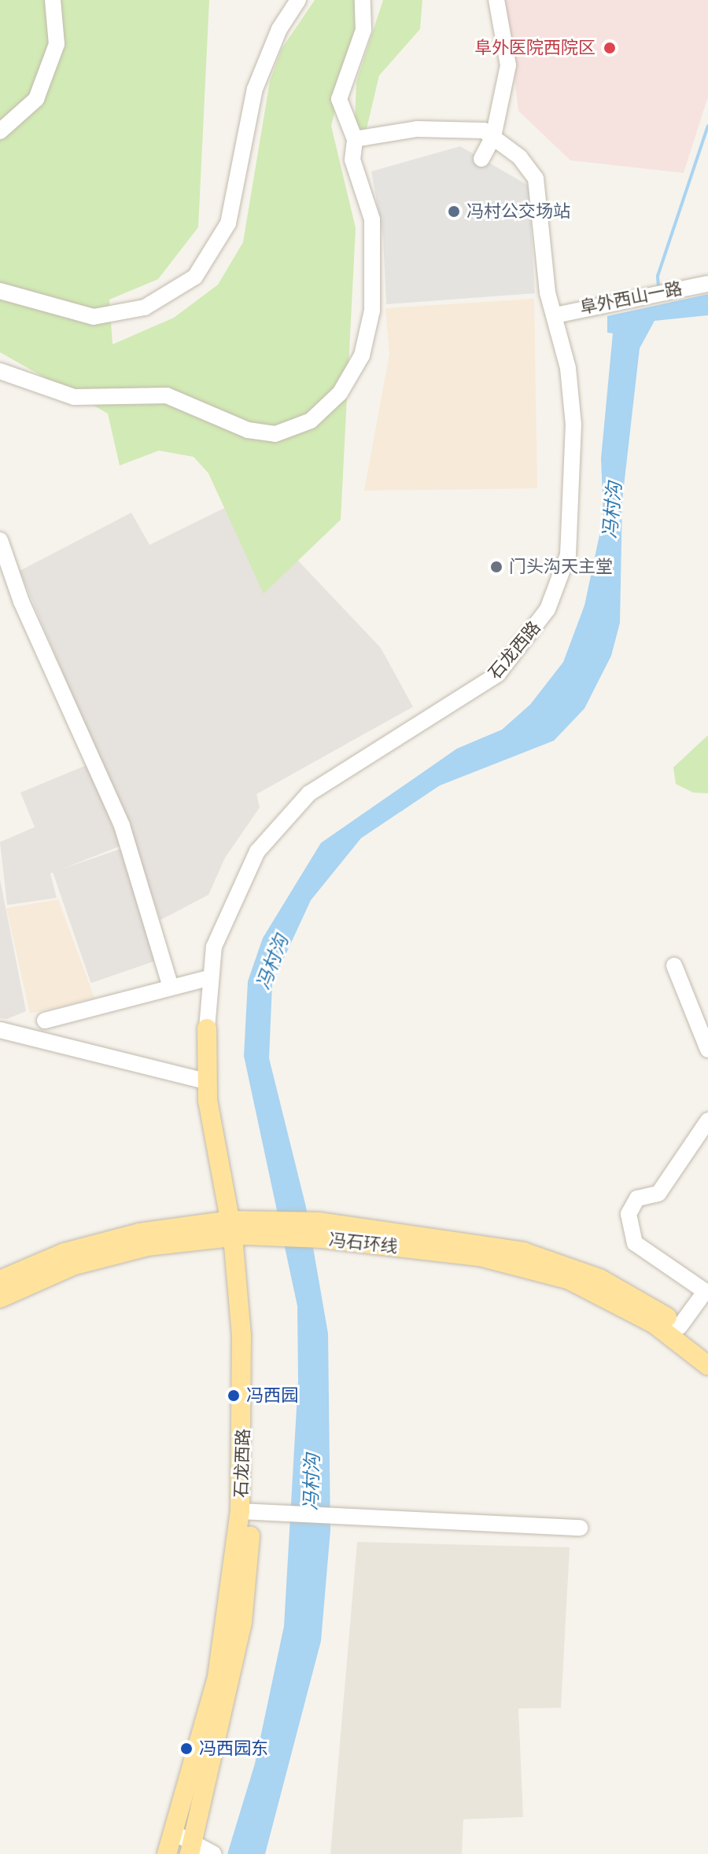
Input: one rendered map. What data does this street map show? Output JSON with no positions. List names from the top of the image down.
{
  "streets": {
    "main road": ["石龙西路", "冯石环线"],
    "street": ["阜外西山一路"]
  },
  "crossings": [
    ["阜外西山一路", "石龙西路"],
    ["石龙西路", "冯石环线"]
  ],
  "water": ["冯村沟"],
  "places": [
    "阜外医院西院区",
    "冯村公交场站",
    "门头沟天主堂",
    "冯西园",
    "冯西园东"
  ]
}
